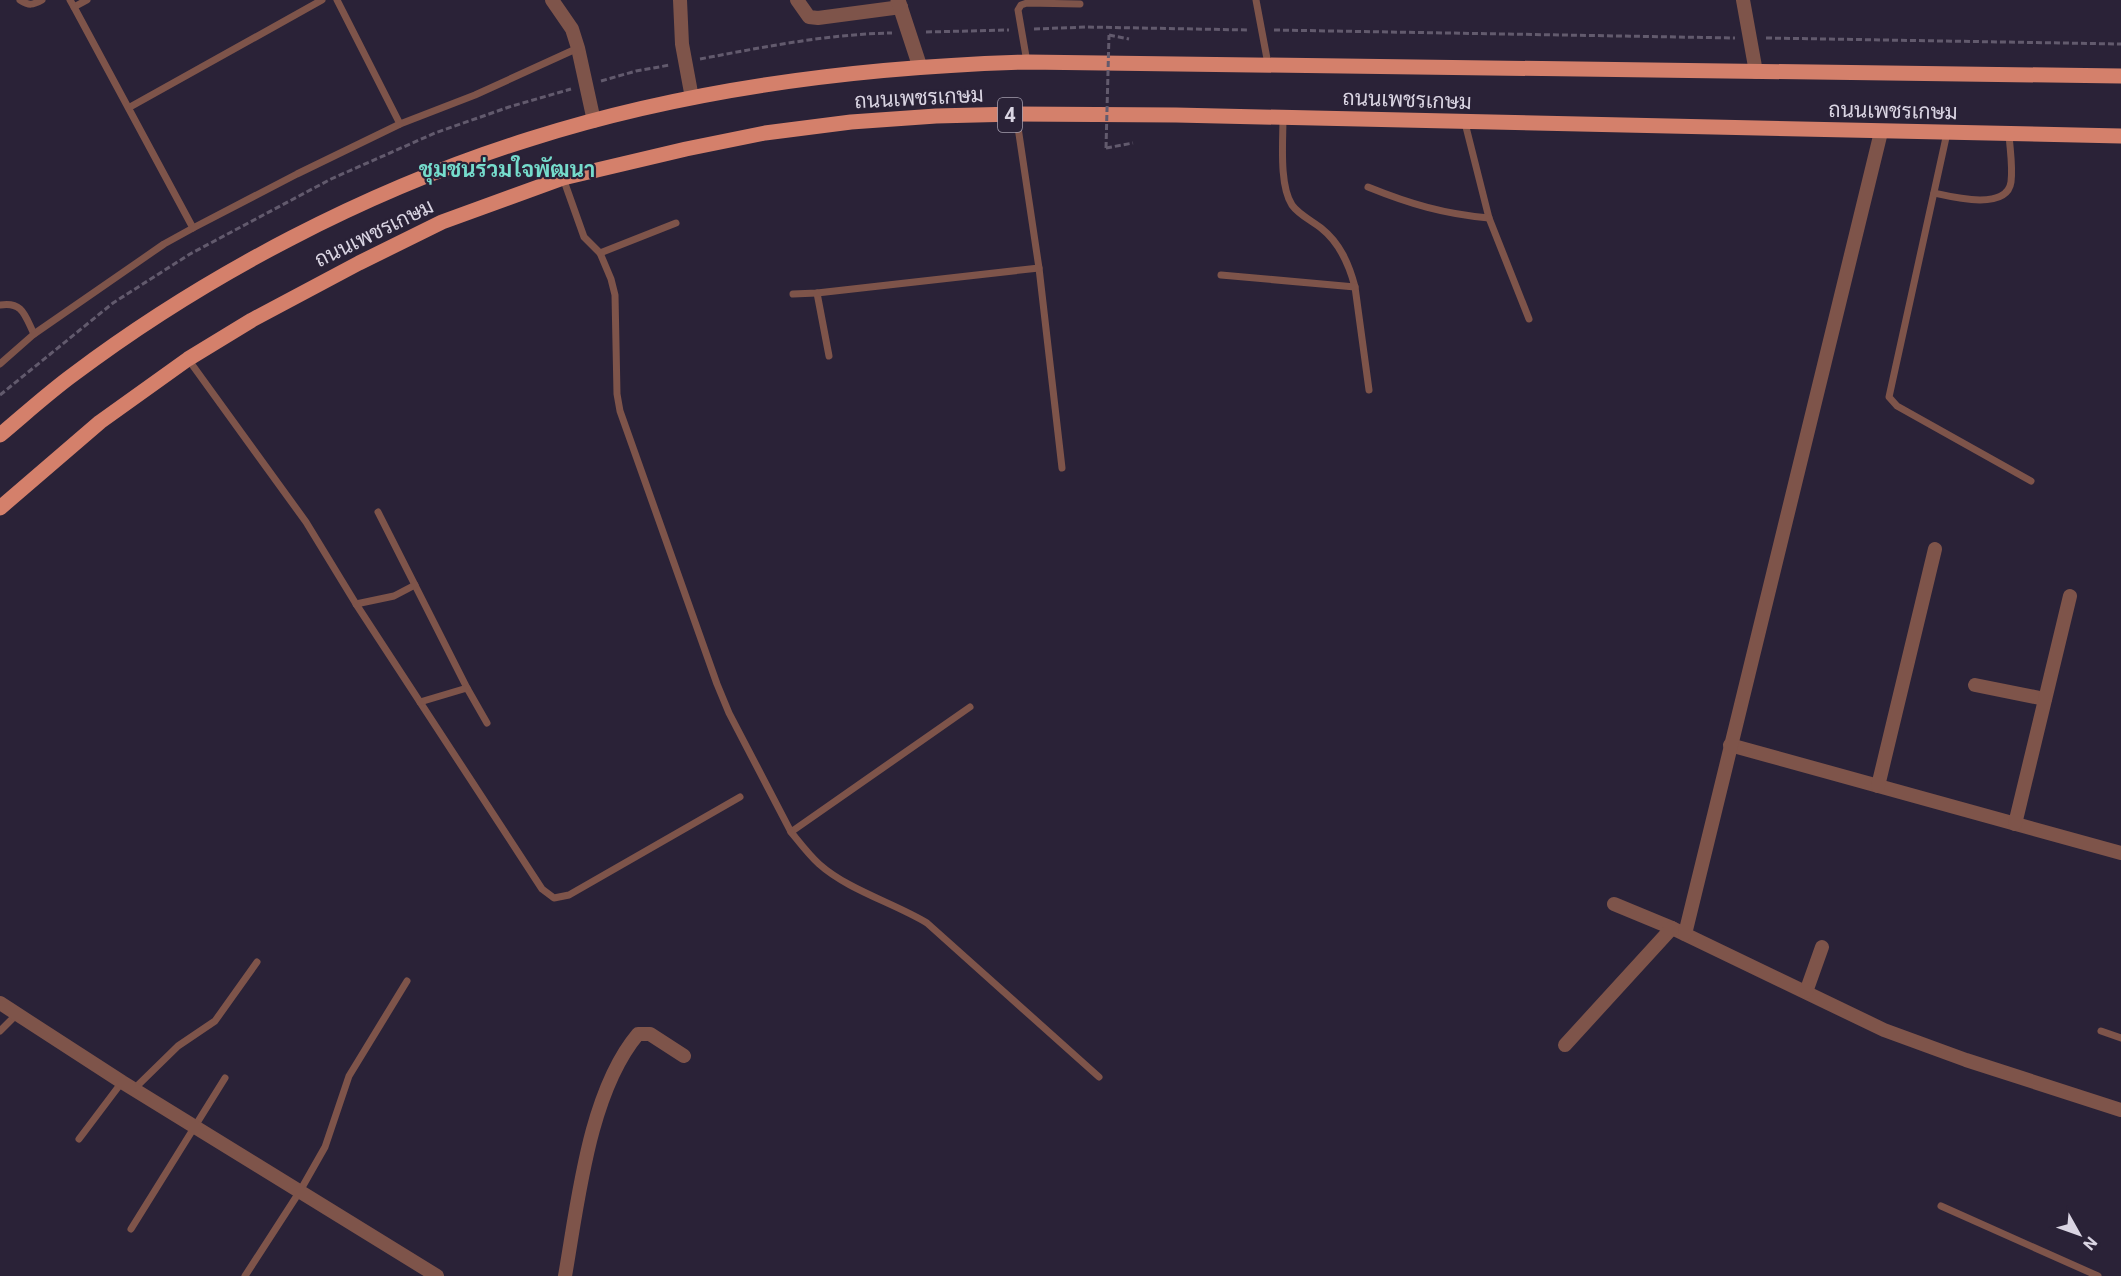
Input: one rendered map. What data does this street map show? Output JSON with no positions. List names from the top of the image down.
{
  "streets": {
    "main road": ["ถนนเพชรเกษม", "4"]
  },
  "districts": ["ชุมชนร่วมใจพัฒนา"],
  "north": "bottom right"
}
